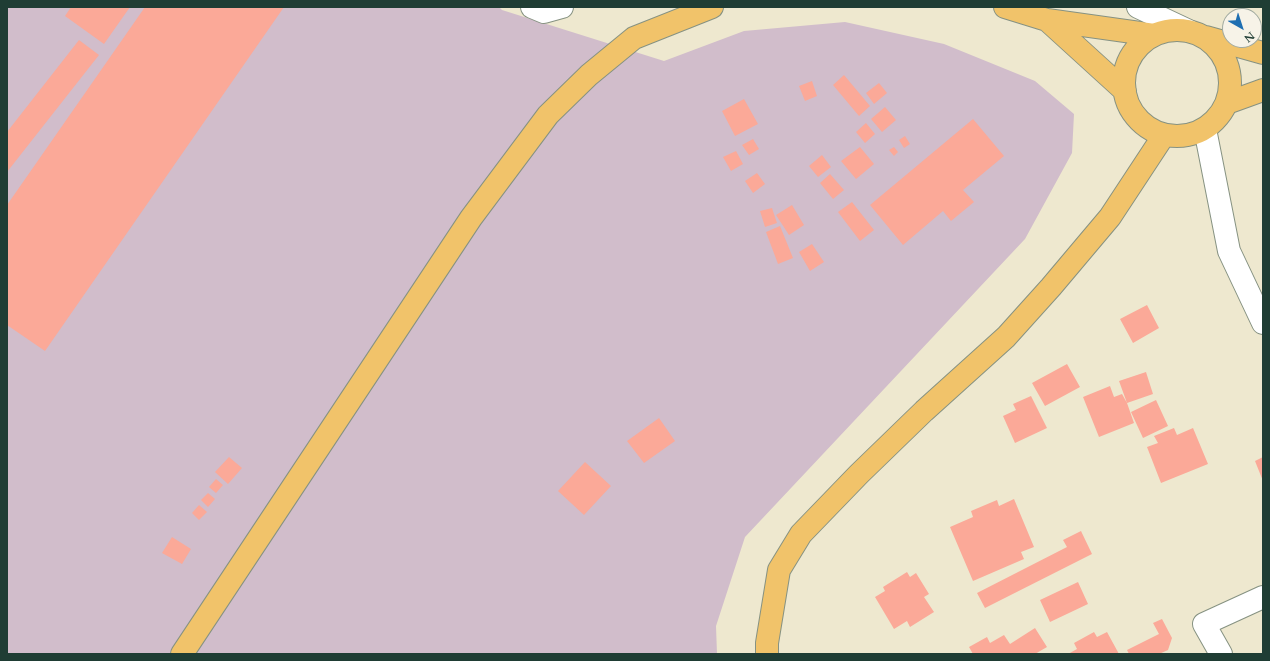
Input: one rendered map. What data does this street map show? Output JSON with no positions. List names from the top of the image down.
{
  "north": "bottom right"
}
